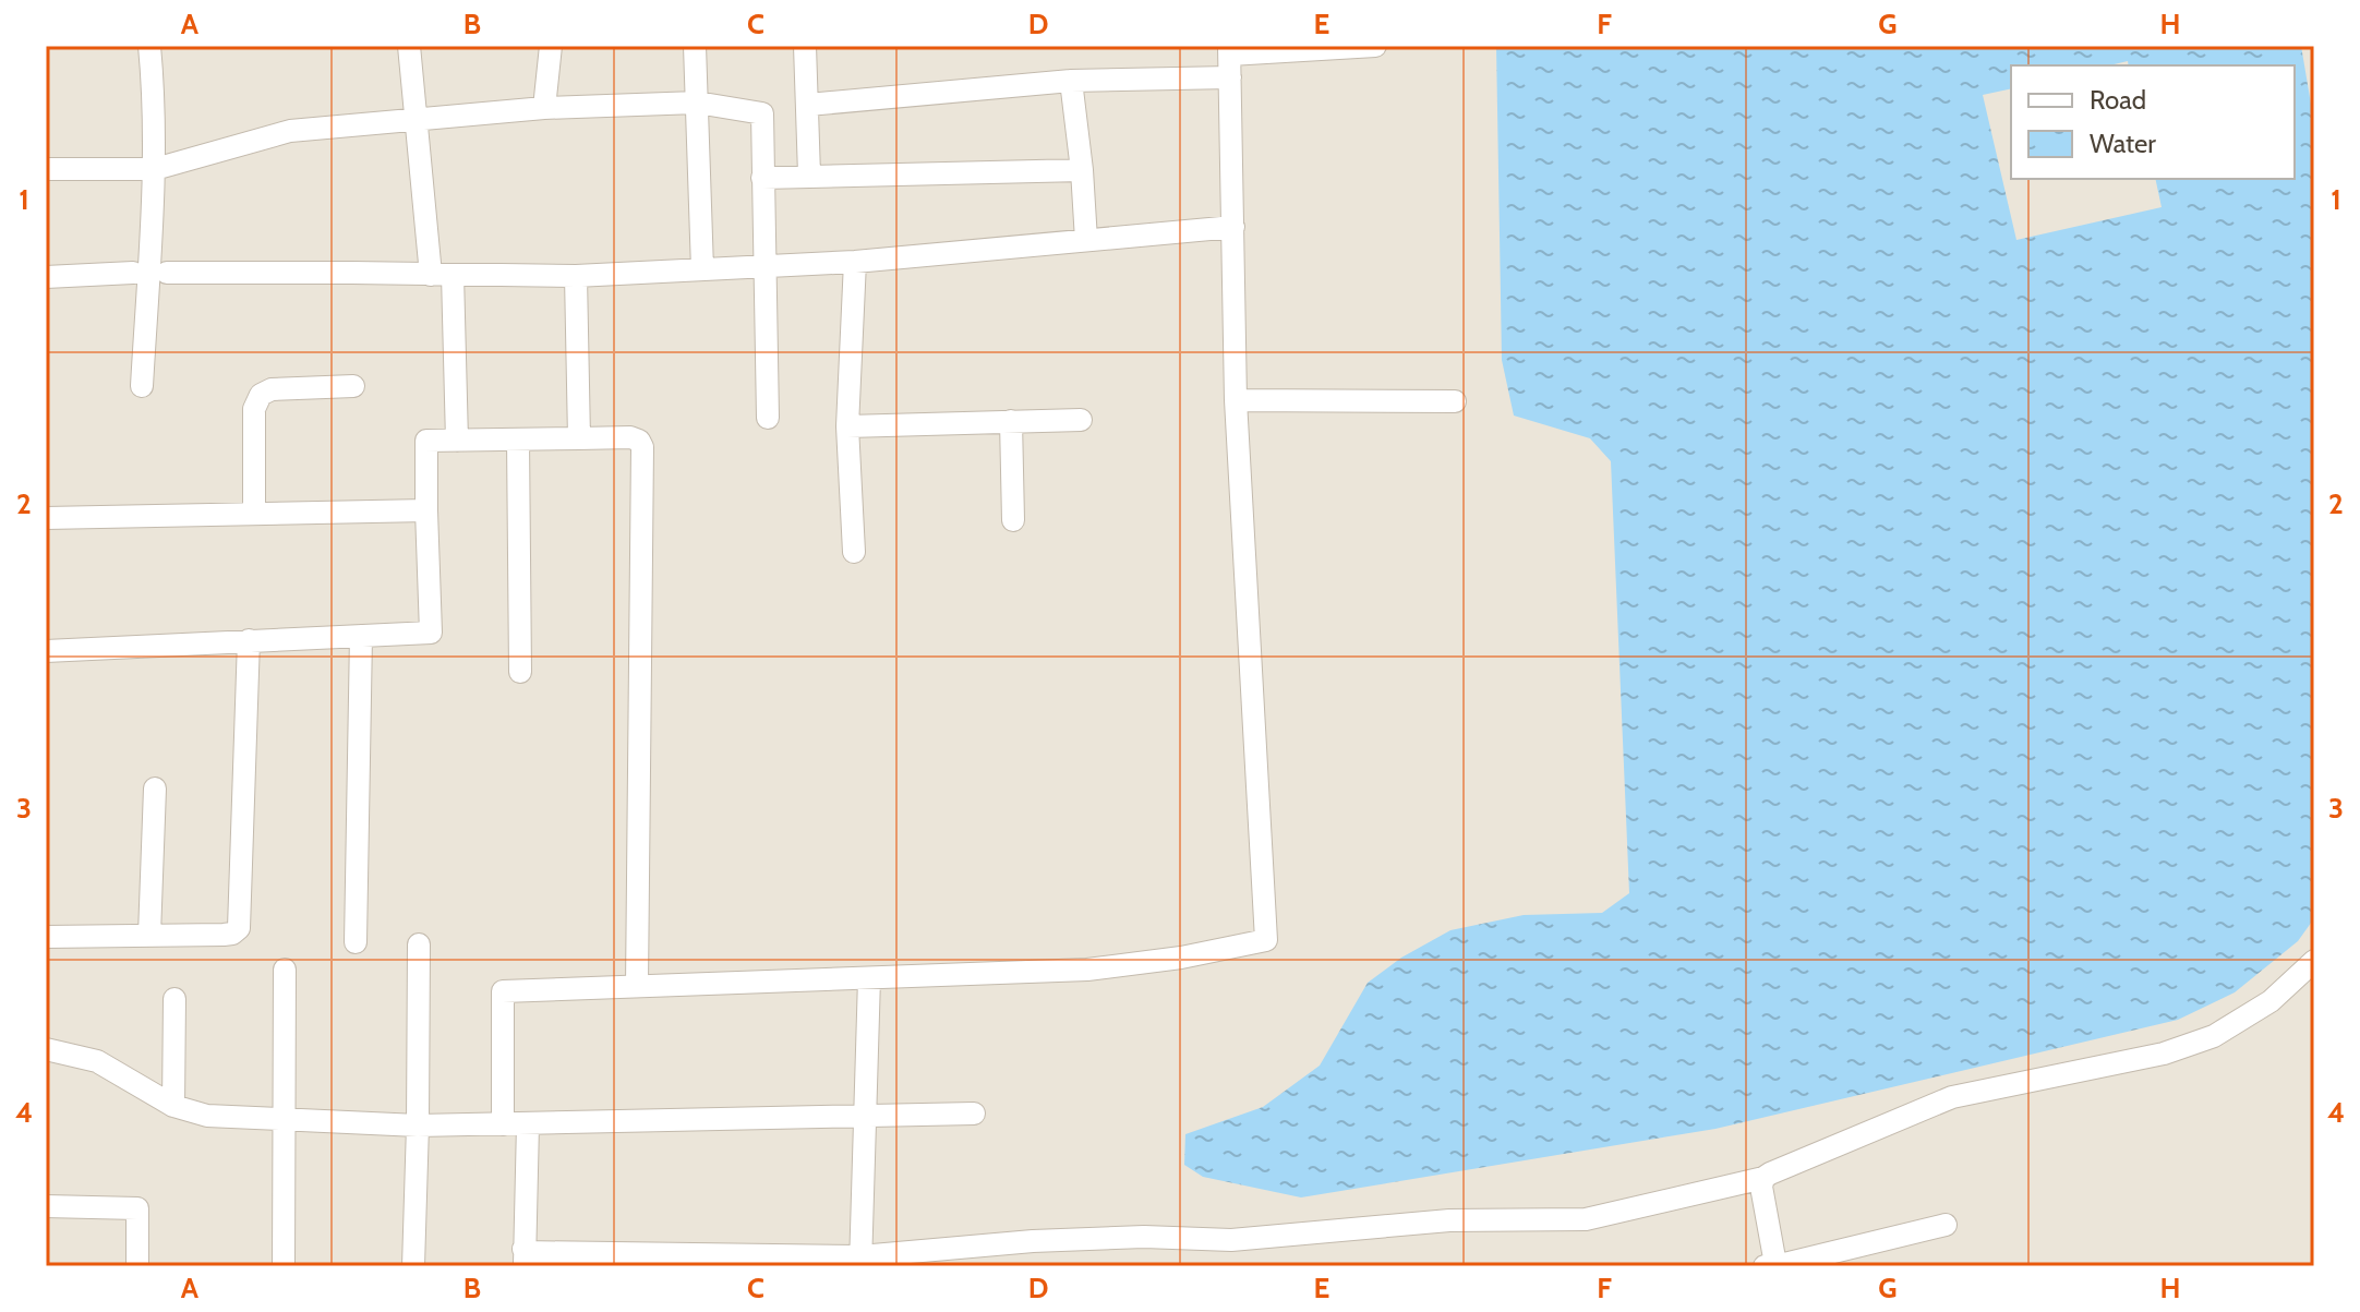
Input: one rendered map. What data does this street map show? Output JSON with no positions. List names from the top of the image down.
{
  "legend": ["Road", "Water"],
  "grid": {
    "columns": [
      "A",
      "B",
      "C",
      "D",
      "E",
      "F",
      "G",
      "H"
    ],
    "rows": [
      "1",
      "2",
      "3",
      "4"
    ]
  }
}
